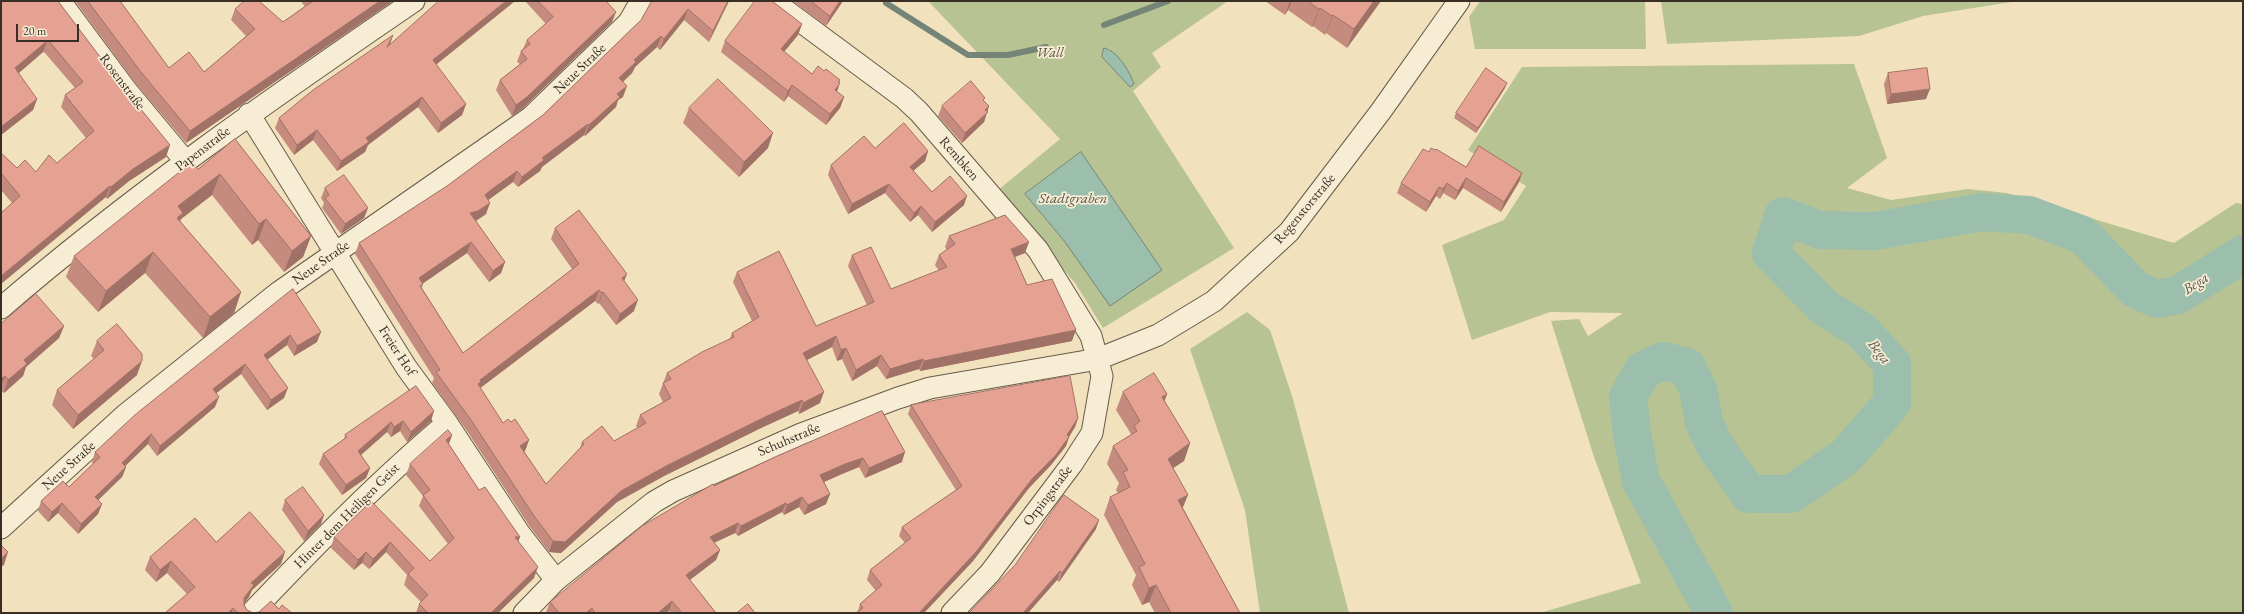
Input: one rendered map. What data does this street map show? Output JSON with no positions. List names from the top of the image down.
{
  "streets": {
    "street": [
      "Neue Straße",
      "Rosenstraße",
      "Papenstraße",
      "Rembken",
      "Regenstorstraße",
      "Freier Hof",
      "Schuhstraße",
      "Orpingstraße",
      "Hinter dem Heiligen Geist"
    ]
  },
  "crossings": [
    ["Neue Straße", "Freier Hof"],
    ["Rosenstraße", "Papenstraße"],
    ["Papenstraße", "Freier Hof"],
    ["Rembken", "Regenstorstraße"],
    ["Rembken", "Schuhstraße"],
    ["Rembken", "Orpingstraße"],
    ["Regenstorstraße", "Schuhstraße"],
    ["Regenstorstraße", "Orpingstraße"],
    ["Freier Hof", "Schuhstraße"],
    ["Freier Hof", "Hinter dem Heiligen Geist"],
    ["Schuhstraße", "Orpingstraße"]
  ],
  "water": ["Stadtgraben", "Bega"],
  "parks": ["Wall"],
  "scale_bar": "20 m"
}
